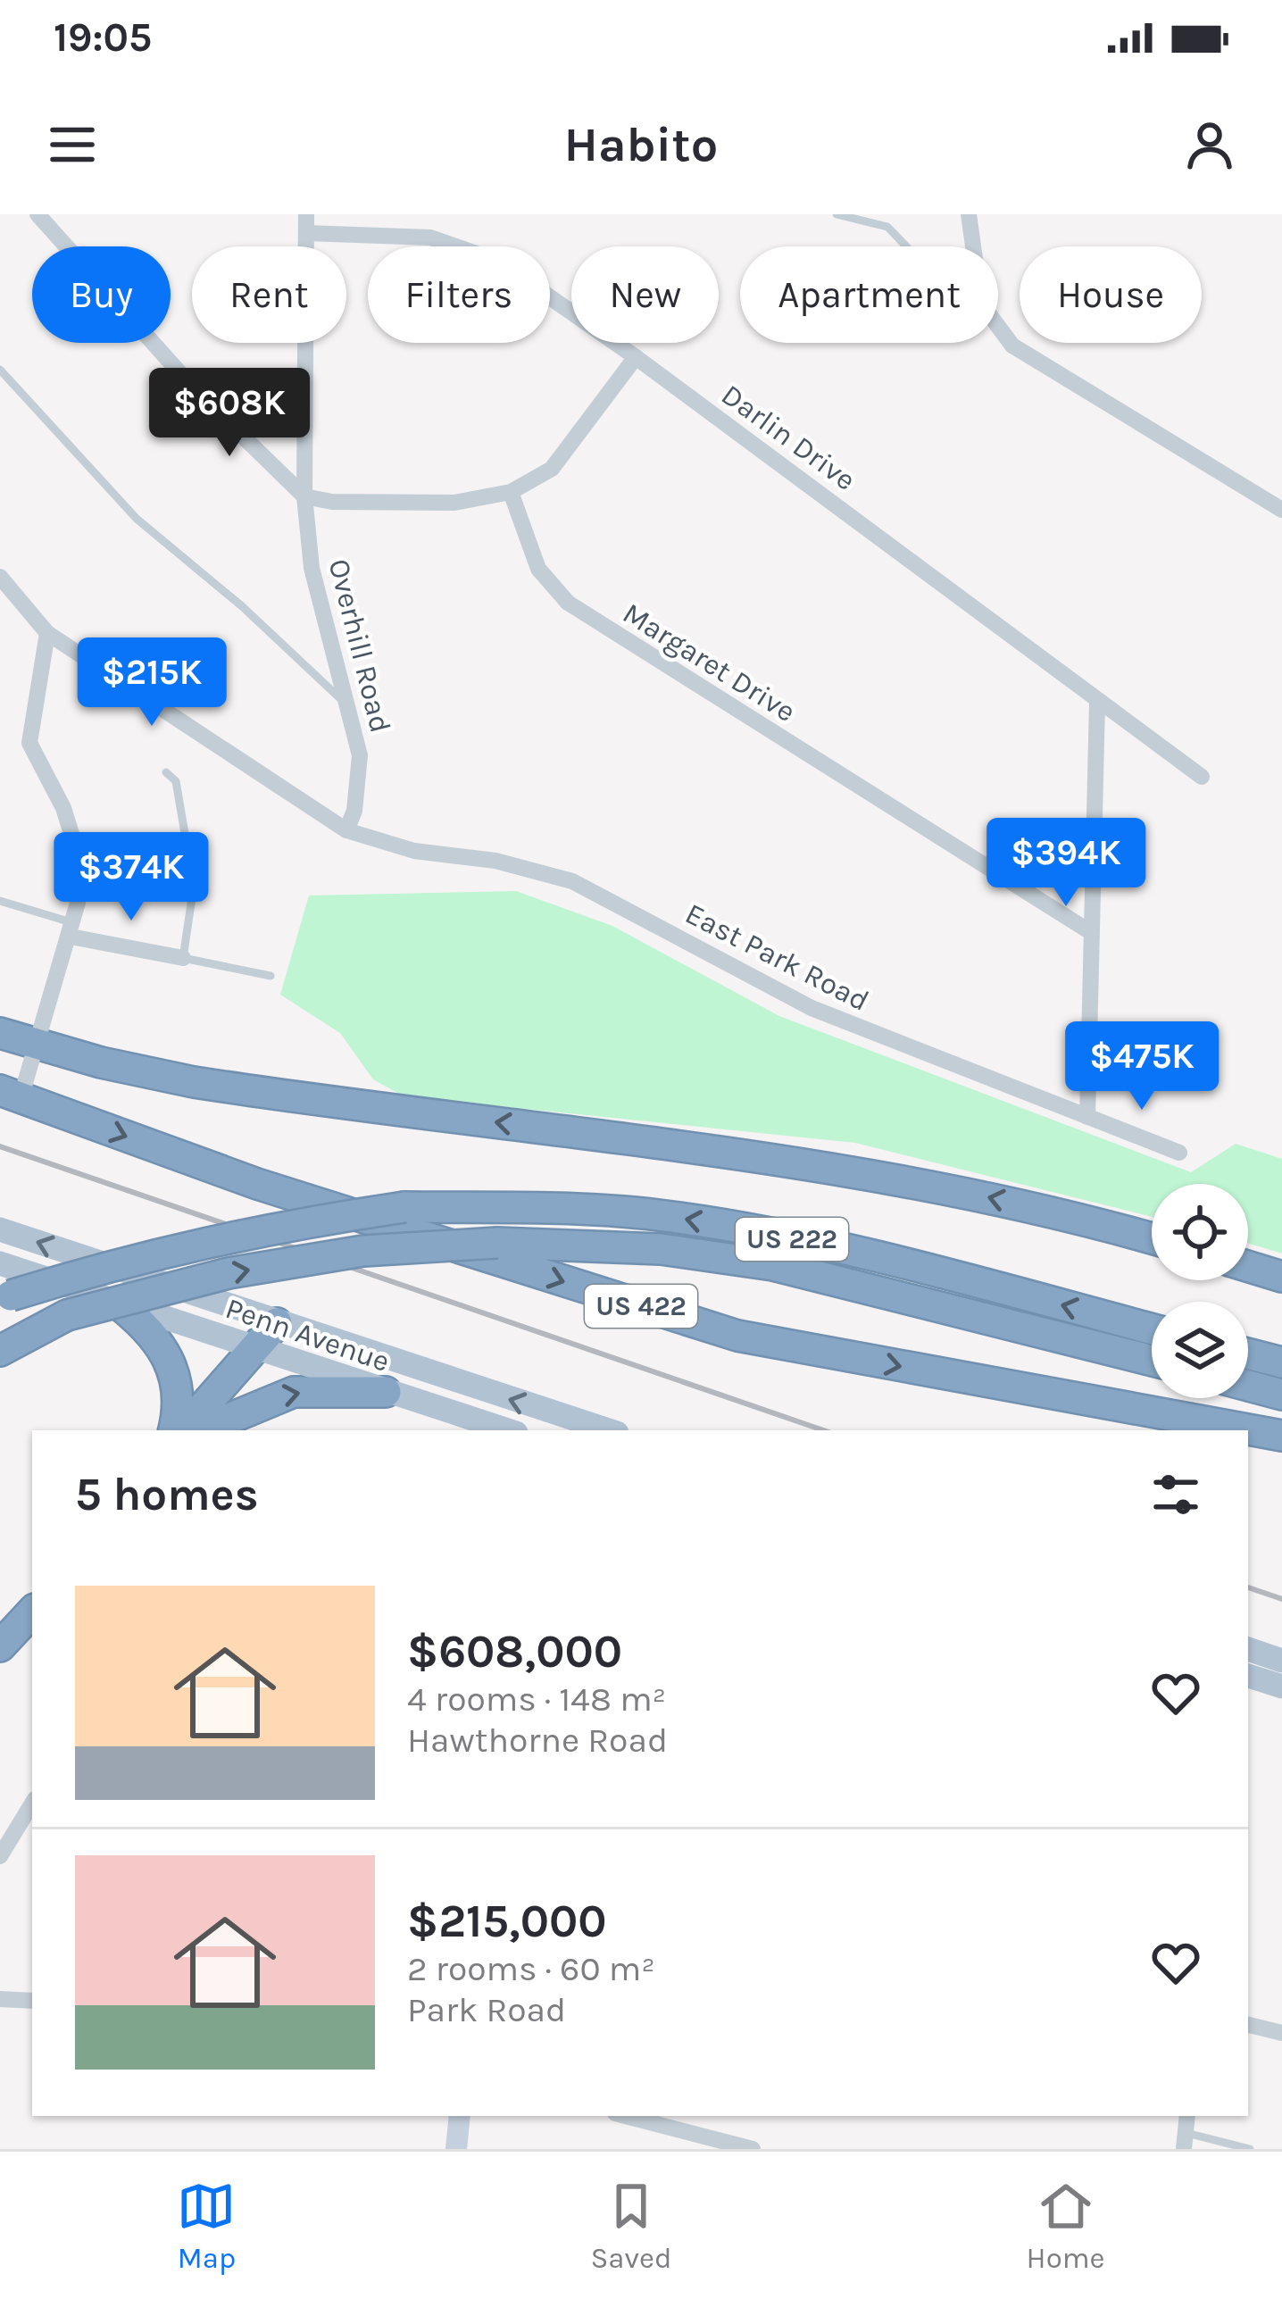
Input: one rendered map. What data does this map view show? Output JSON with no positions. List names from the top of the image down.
{
  "streets": {
    "highway": ["US 222", "US 422"],
    "main road": ["Penn Avenue"],
    "street": [
      "Darlin Drive",
      "Overhill Road",
      "Margaret Drive",
      "East Park Road"
    ]
  },
  "crossings": [
    ["Darlin Drive", "Overhill Road"],
    ["Overhill Road", "East Park Road"]
  ],
  "page": {
    "status": "19:05",
    "header": "Habito",
    "chip": [
      "Buy",
      "Rent",
      "Filters",
      "New",
      "Apartment",
      "House"
    ],
    "price": [
      "$608K",
      "$215K",
      "$394K",
      "$374K",
      "$475K"
    ],
    "heading": "5 homes",
    "list": [
      {
        "name": "$608,000",
        "note": "4 rooms · 148 m² · Hawthorne Road"
      },
      {
        "name": "$215,000",
        "note": "2 rooms · 60 m² · Park Road"
      }
    ],
    "tabs": ["Map", "Saved", "Home"]
  }
}
